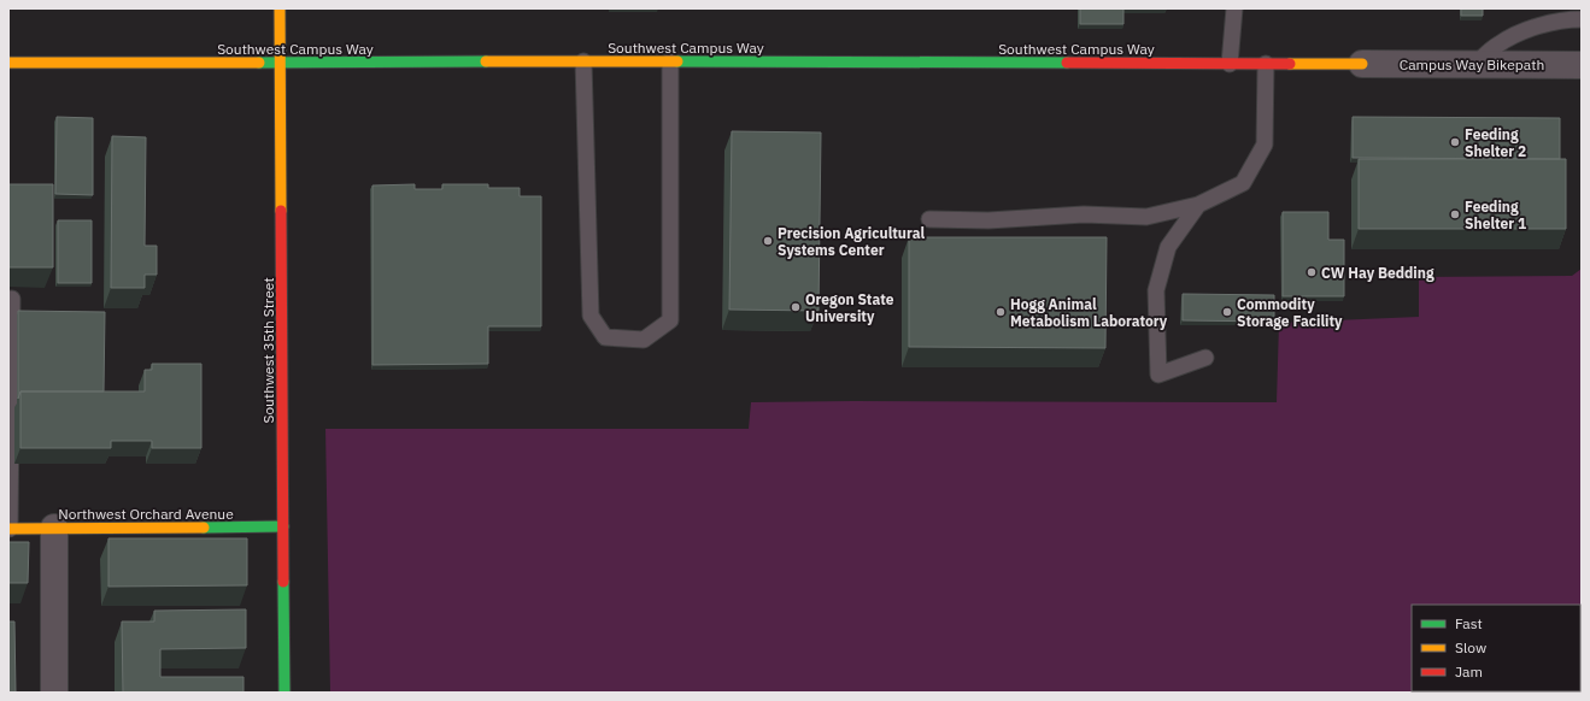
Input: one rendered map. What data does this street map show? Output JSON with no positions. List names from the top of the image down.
{
  "streets": {
    "street": [
      "Southwest Campus Way",
      "Campus Way Bikepath",
      "Southwest 35th Street",
      "Northwest Orchard Avenue"
    ]
  },
  "crossings": [
    ["Southwest Campus Way", "Campus Way Bikepath"],
    ["Southwest Campus Way", "Southwest 35th Street"],
    ["Southwest 35th Street", "Northwest Orchard Avenue"]
  ],
  "places": [
    "Feeding Shelter 2",
    "Feeding Shelter 1",
    "Precision Agricultural Systems Center",
    "CW Hay Bedding",
    "Oregon State University",
    "Hogg Animal Metabolism Laboratory",
    "Commodity Storage Facility"
  ],
  "legend": ["Fast", "Slow", "Jam"]
}
